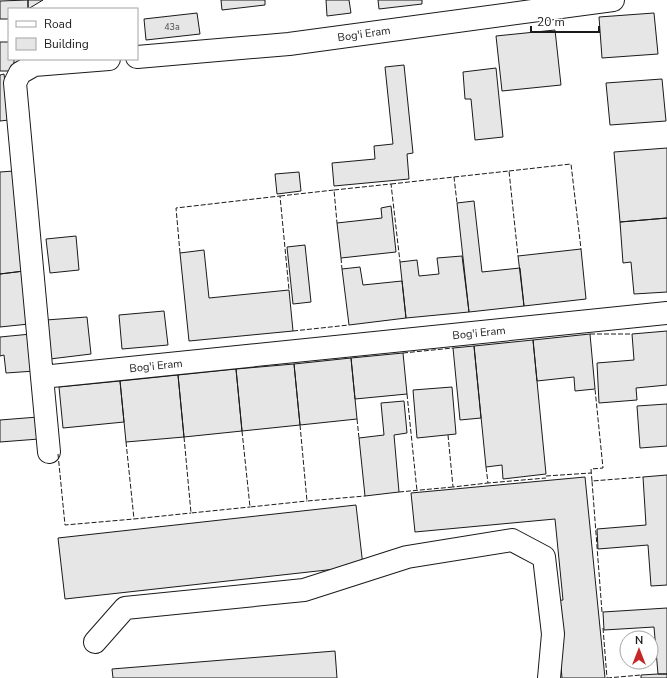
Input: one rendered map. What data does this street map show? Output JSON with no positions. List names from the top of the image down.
{
  "streets": {
    "street": ["Bog'i Eram"]
  },
  "house_numbers": ["43a"],
  "legend": ["Road", "Building"],
  "scale_bar": "20 m",
  "north": "top"
}
